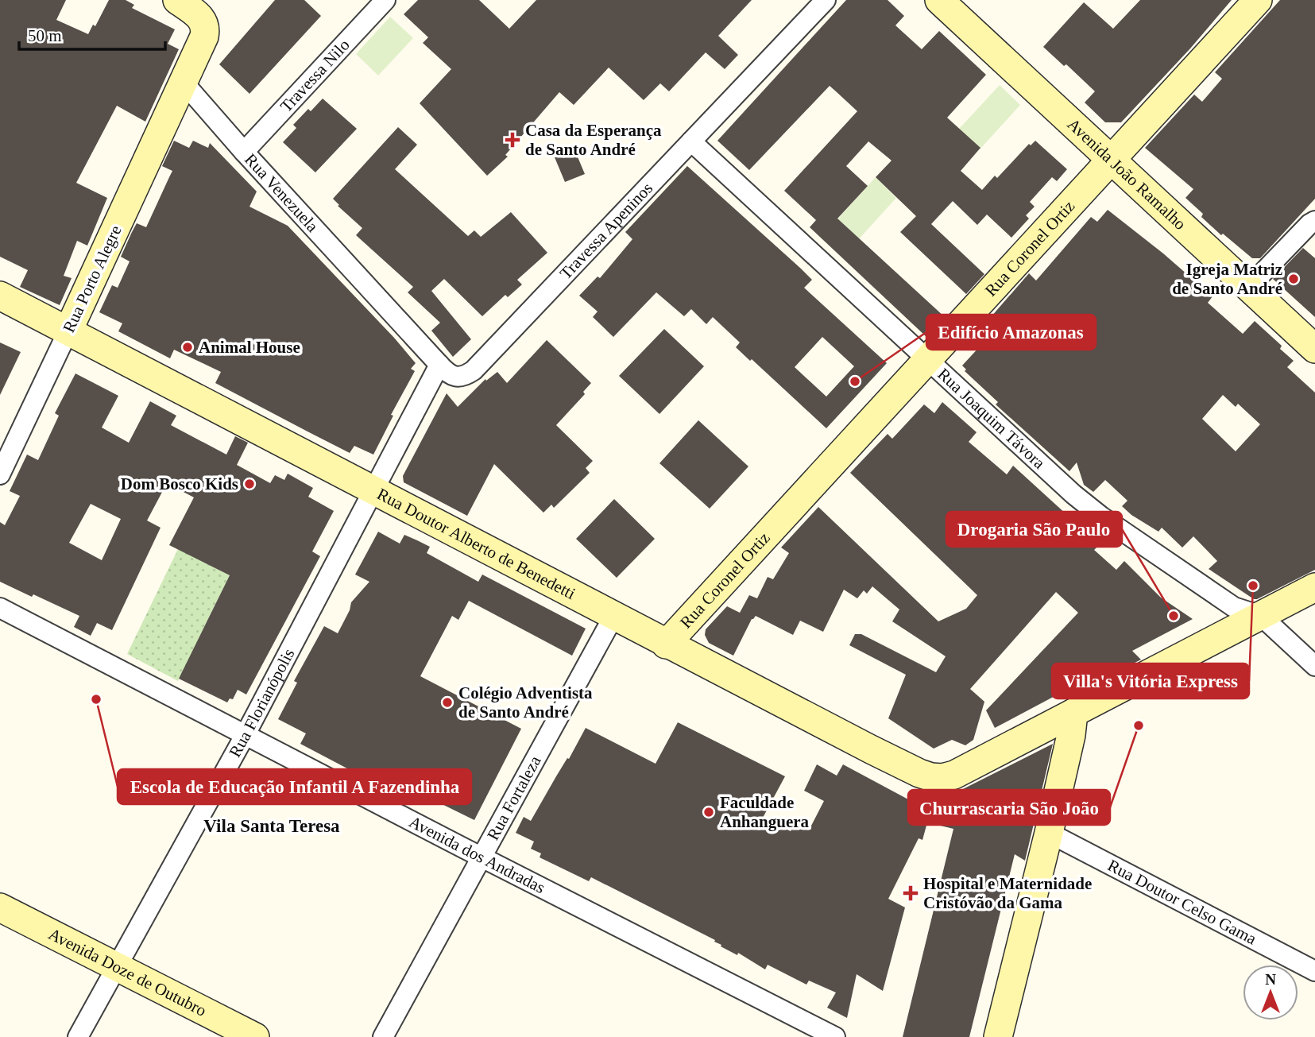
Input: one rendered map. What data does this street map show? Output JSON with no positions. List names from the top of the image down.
{
  "streets": {
    "street": [
      "Travessa Nilo",
      "Avenida João Ramalho",
      "Rua Venezuela",
      "Travessa Apeninos",
      "Rua Coronel Ortiz",
      "Rua Porto Alegre",
      "Rua Joaquim Távora",
      "Rua Doutor Alberto de Benedetti",
      "Rua Florianópolis",
      "Rua Fortaleza",
      "Avenida dos Andradas",
      "Rua Doutor Celso Gama",
      "Avenida Doze de Outubro"
    ]
  },
  "crossings": [
    ["Travessa Nilo", "Rua Venezuela"],
    ["Avenida João Ramalho", "Rua Coronel Ortiz"],
    ["Rua Venezuela", "Travessa Apeninos"],
    ["Rua Venezuela", "Rua Porto Alegre"],
    ["Rua Venezuela", "Rua Florianópolis"],
    ["Travessa Apeninos", "Rua Joaquim Távora"],
    ["Travessa Apeninos", "Rua Florianópolis"],
    ["Rua Coronel Ortiz", "Rua Joaquim Távora"],
    ["Rua Coronel Ortiz", "Rua Doutor Alberto de Benedetti"],
    ["Rua Porto Alegre", "Rua Doutor Alberto de Benedetti"],
    ["Rua Doutor Alberto de Benedetti", "Rua Florianópolis"],
    ["Rua Doutor Alberto de Benedetti", "Rua Fortaleza"],
    ["Rua Florianópolis", "Avenida dos Andradas"],
    ["Rua Florianópolis", "Avenida Doze de Outubro"],
    ["Rua Fortaleza", "Avenida dos Andradas"]
  ],
  "districts": ["Vila Santa Teresa"],
  "places": {
    "health": ["Casa da Esperança de Santo André", "Hospital e Maternidade Cristóvão da Gama"],
    "other": [
      "Igreja Matriz de Santo André",
      "Animal House",
      "Edifício Amazonas",
      "Dom Bosco Kids",
      "Villa's Vitória Express",
      "Drogaria São Paulo",
      "Escola de Educação Infantil A Fazendinha",
      "Colégio Adventista de Santo André",
      "Churrascaria São João",
      "Faculdade Anhanguera"
    ]
  },
  "scale_bar": "50 m",
  "north": "top"
}
